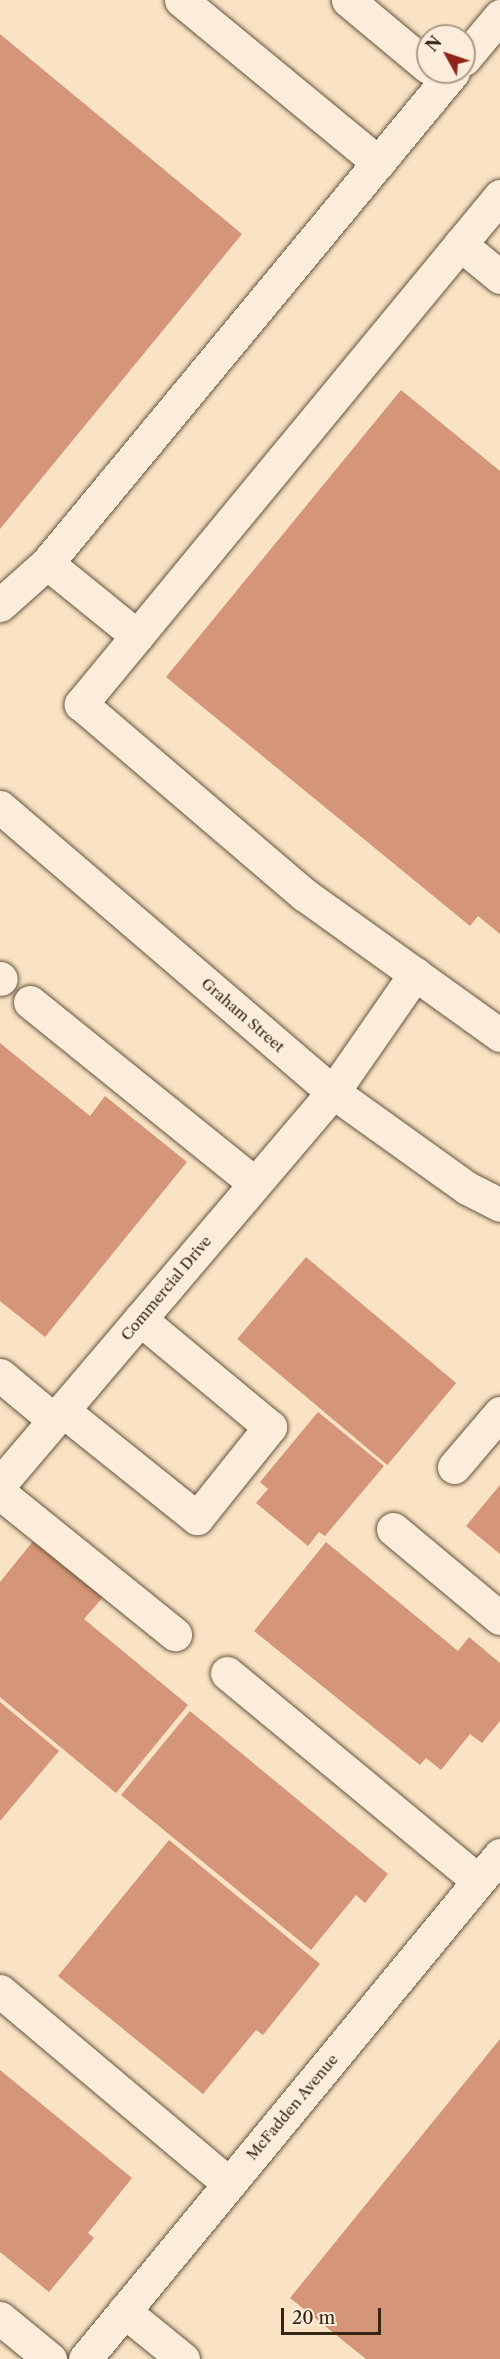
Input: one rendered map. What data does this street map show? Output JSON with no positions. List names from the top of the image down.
{
  "streets": {
    "street": ["Graham Street", "Commercial Drive", "McFadden Avenue"]
  },
  "crossings": [
    ["Graham Street", "Commercial Drive"]
  ],
  "scale_bar": "20 m",
  "north": "top left"
}
